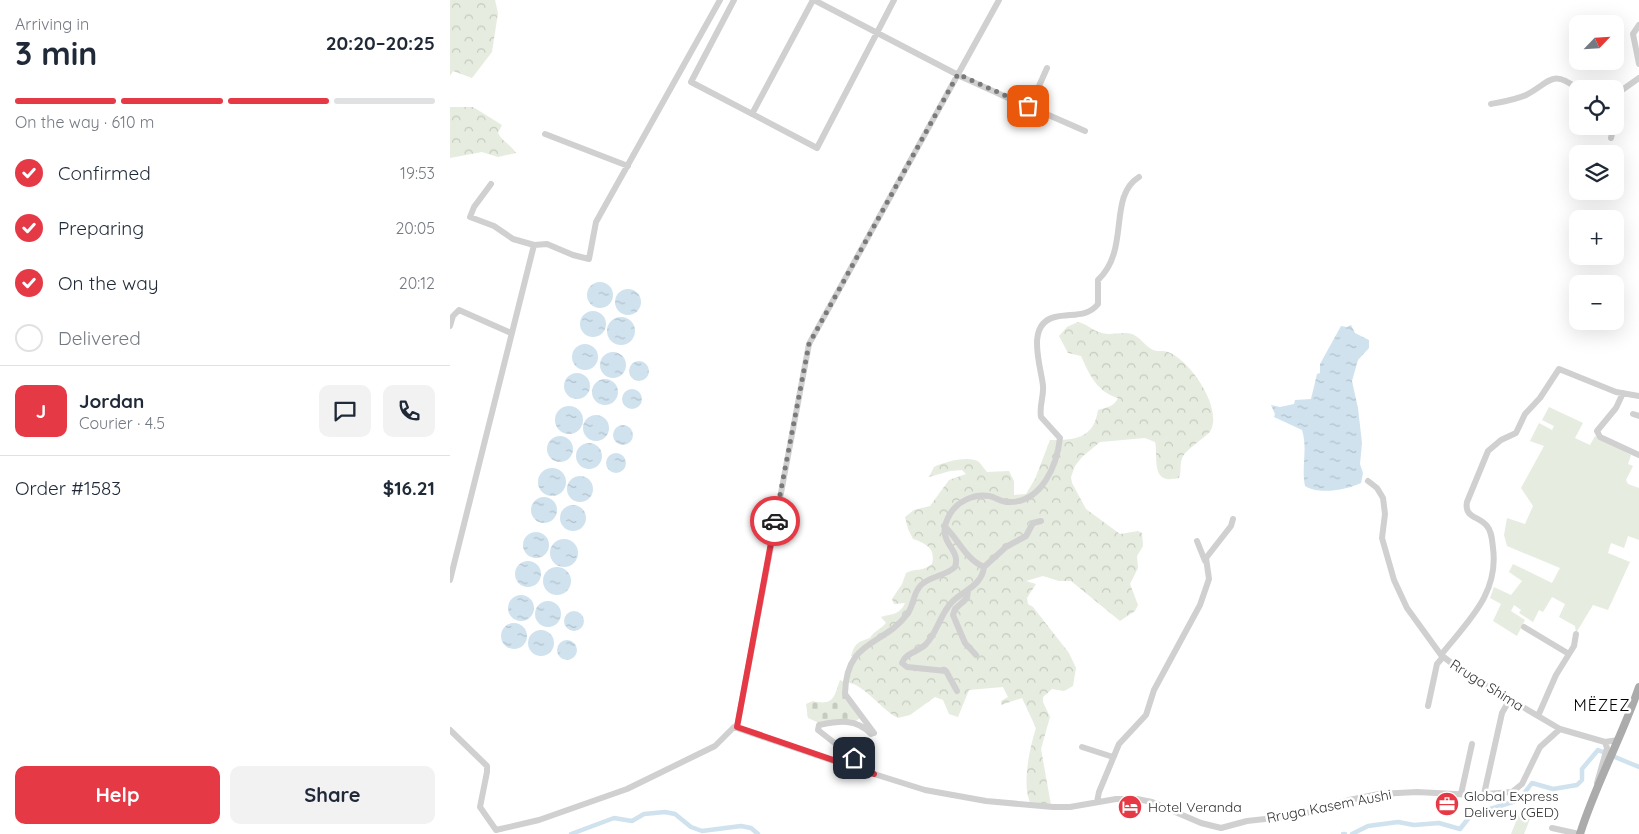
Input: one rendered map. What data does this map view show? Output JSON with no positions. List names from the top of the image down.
{
  "streets": {
    "street": ["Rruga Shima", "Rruga Kasem Aushi"]
  },
  "crossings": [
    ["Rruga Shima", "Rruga Kasem Aushi"]
  ],
  "districts": ["MËZEZ"],
  "places": {
    "office": ["Global Express Delivery (GED)"],
    "hotel": ["Hotel Veranda"]
  },
  "north": "top right",
  "page": {
    "heading": ["3 min", "Arriving in", "20:20–20:25"],
    "panel": [
      "Jordan",
      "Courier · 4.5",
      "Order #1583",
      "$16.21"
    ],
    "map_buttons": ["+", "−"],
    "bar": "On the way · 610 m",
    "list": [
      ["Confirmed", "19:53"],
      ["Preparing", "20:05"],
      ["On the way", "20:12"],
      "Delivered"
    ],
    "round": "J",
    "buttons": ["Help", "Share"]
  }
}
